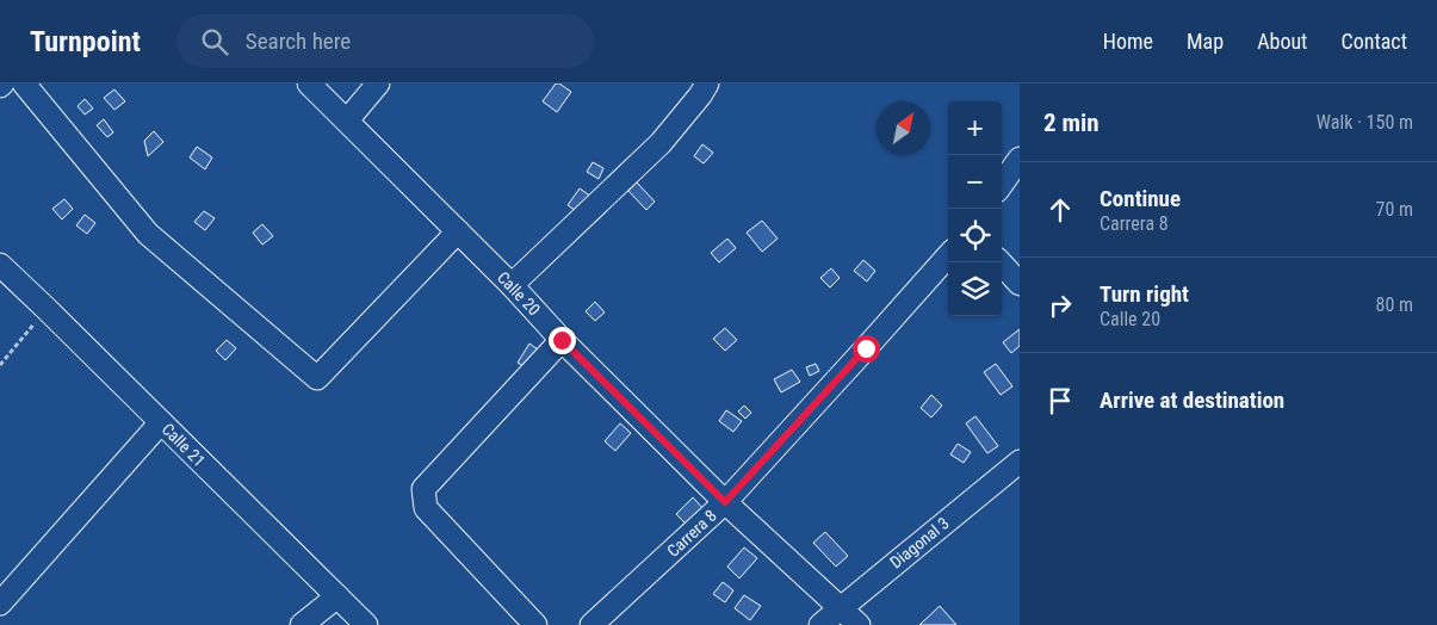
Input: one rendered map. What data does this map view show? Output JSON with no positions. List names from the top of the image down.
{
  "streets": {
    "street": [
      "Calle 20",
      "Calle 21",
      "Carrera 8",
      "Diagonal 3"
    ]
  },
  "crossings": [
    ["Calle 20", "Carrera 8"],
    ["Calle 20", "Diagonal 3"]
  ],
  "north": "top right",
  "page": {
    "header": "Turnpoint",
    "search": "Search here",
    "nav": [
      "Home",
      "Map",
      "About",
      "Contact"
    ],
    "heading": ["2 min", "Walk · 150 m"],
    "map_buttons": ["+", "−"],
    "list": [
      ["Continue", "Carrera 8", "70 m"],
      ["Turn right", "Calle 20", "80 m"],
      "Arrive at destination"
    ]
  }
}
